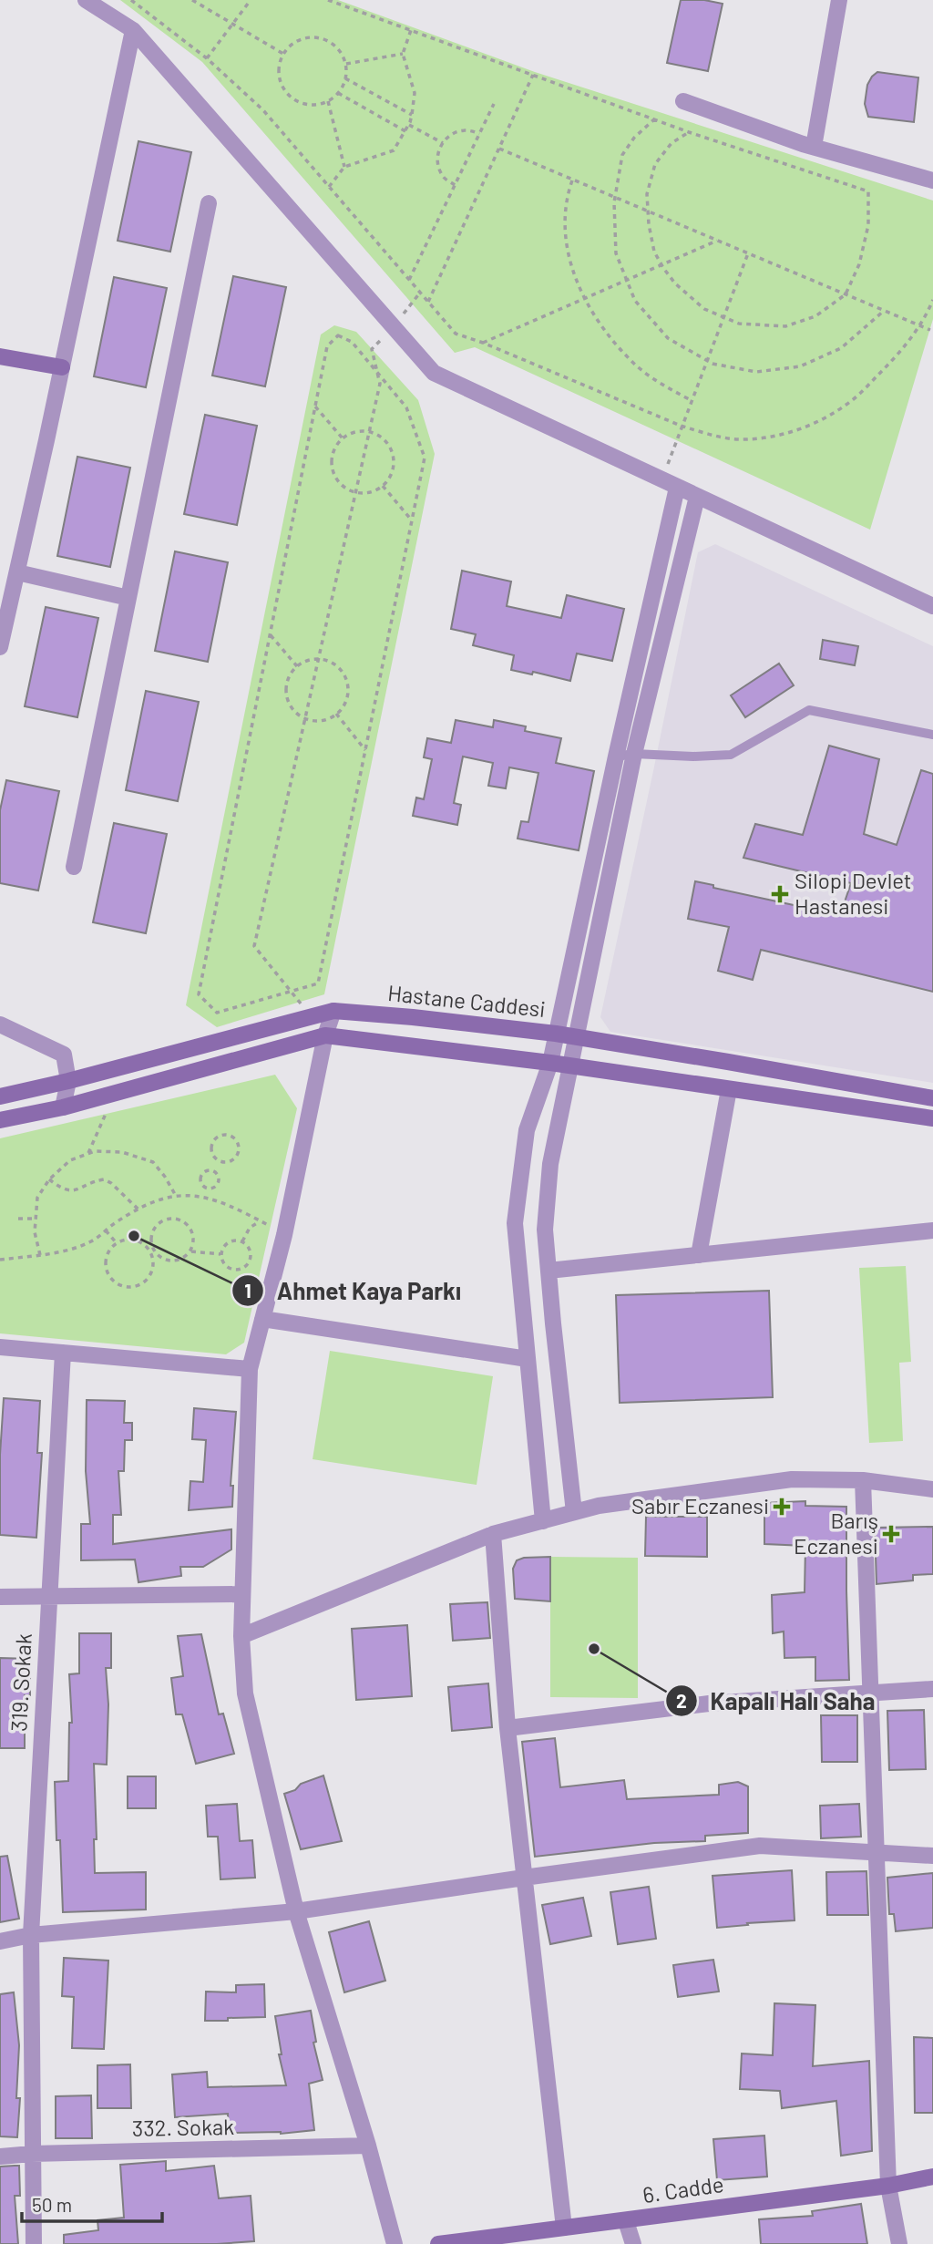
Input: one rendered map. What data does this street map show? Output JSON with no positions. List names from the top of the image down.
{
  "streets": {
    "main road": ["Hastane Caddesi", "6. Cadde"],
    "street": ["319. Sokak", "332. Sokak"]
  },
  "crossings": [
    ["319. Sokak", "332. Sokak"]
  ],
  "places": {
    "health": ["Silopi Devlet Hastanesi", "Sabır Eczanesi", "Barış Eczanesi"],
    "other": ["Ahmet Kaya Parkı", "Kapalı Halı Saha"]
  },
  "scale_bar": "50 m"
}
